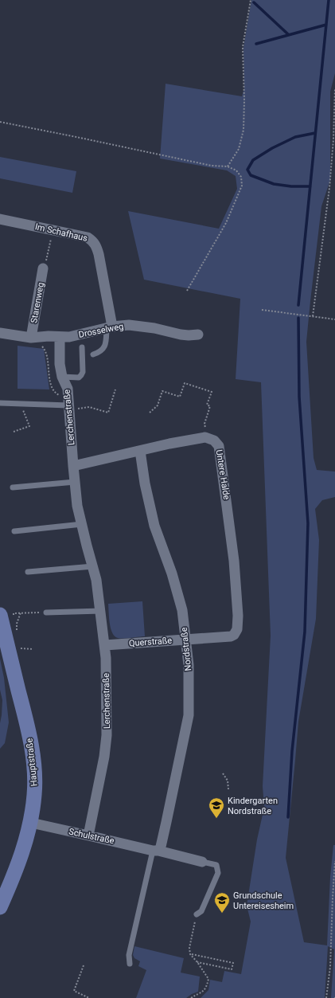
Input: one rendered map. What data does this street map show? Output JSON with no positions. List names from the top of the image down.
{
  "streets": {
    "main road": ["Hauptstraße"],
    "street": [
      "Im Schafhaus",
      "Starenweg",
      "Drosselweg",
      "Lerchenstraße",
      "Untere Halde",
      "Querstraße",
      "Nordstraße",
      "Schulstraße"
    ]
  },
  "crossings": [
    ["Im Schafhaus", "Drosselweg"],
    ["Drosselweg", "Lerchenstraße"],
    ["Lerchenstraße", "Querstraße"],
    ["Lerchenstraße", "Schulstraße"],
    ["Untere Halde", "Querstraße"],
    ["Querstraße", "Nordstraße"],
    ["Nordstraße", "Schulstraße"],
    ["Hauptstraße", "Schulstraße"]
  ],
  "places": {
    "school or university": ["Kindergarten Nordstraße", "Grundschule Untereisesheim"]
  }
}
